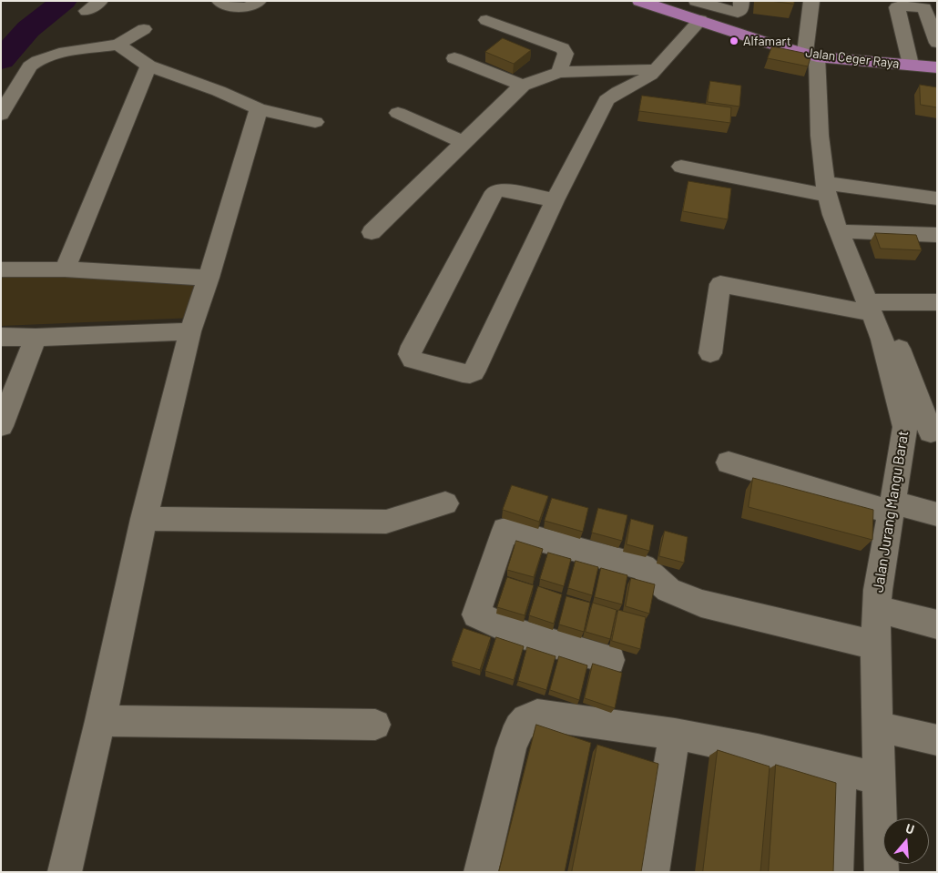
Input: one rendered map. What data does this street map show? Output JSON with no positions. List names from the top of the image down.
{
  "streets": {
    "main road": ["Jalan Ceger Raya"],
    "street": ["Jalan Jurang Mangu Barat"]
  },
  "crossings": [
    ["Jalan Ceger Raya", "Jalan Jurang Mangu Barat"]
  ],
  "places": ["Alfamart"],
  "north": "top"
}
